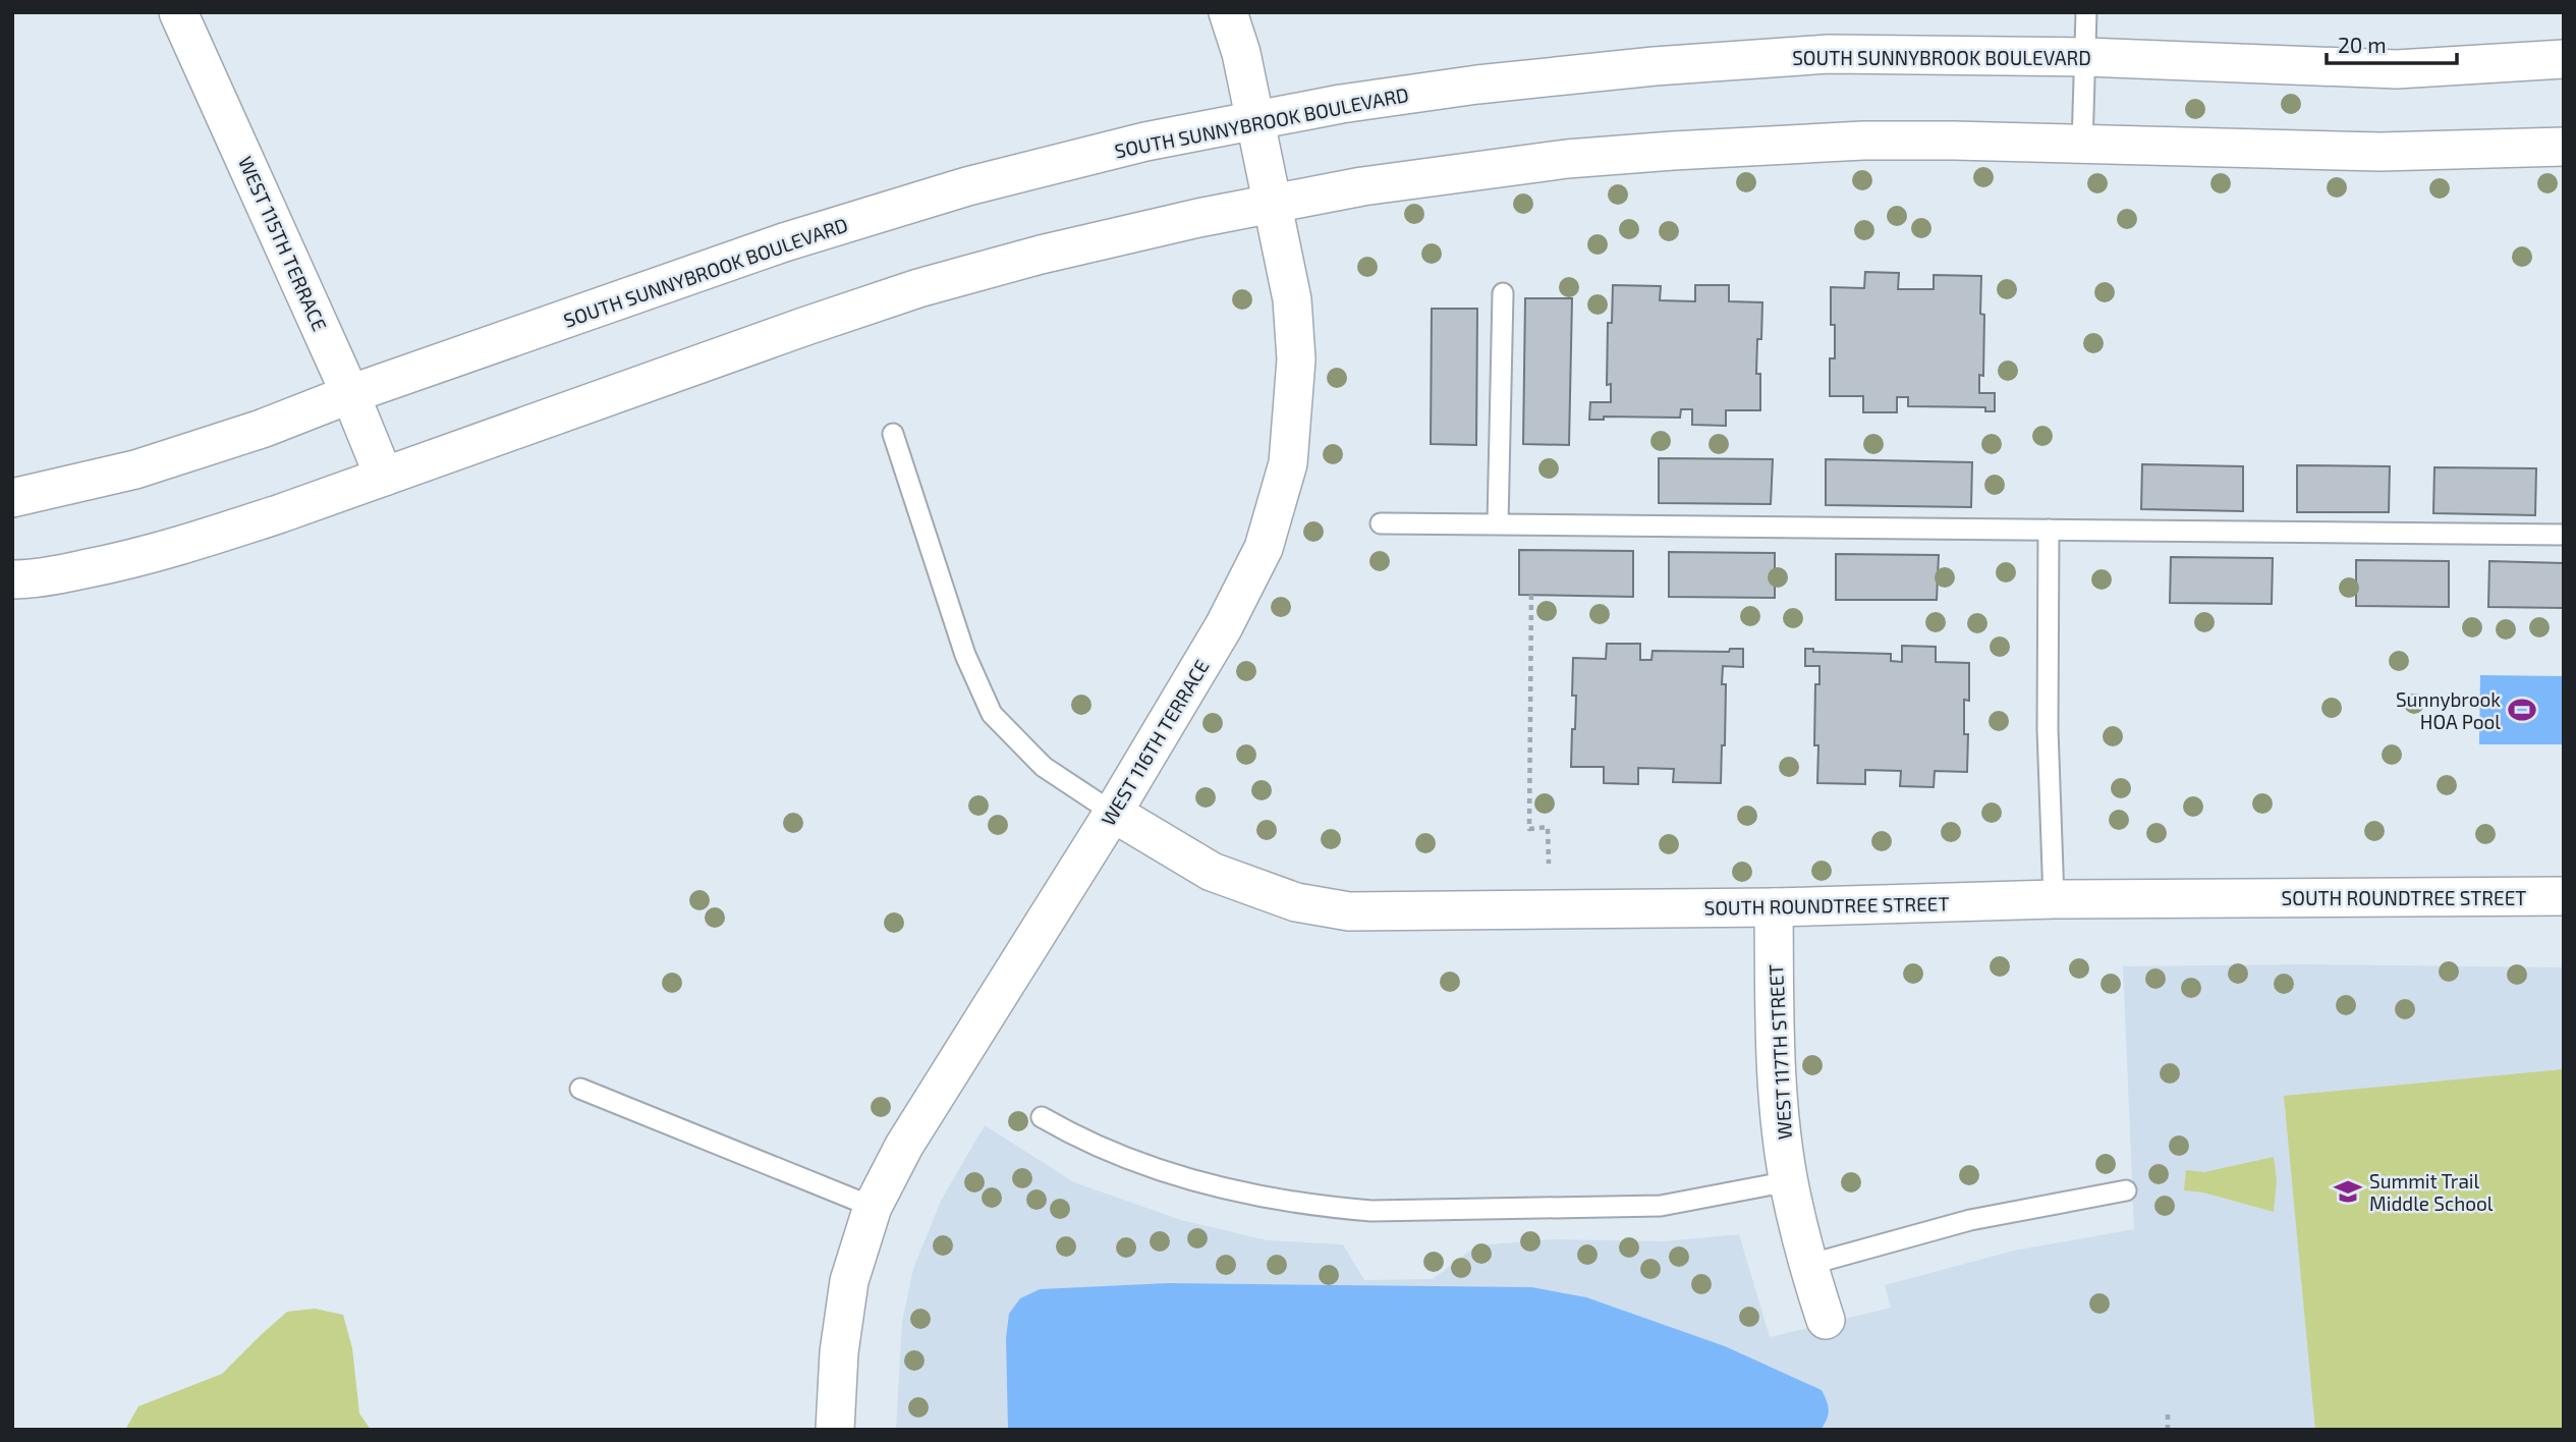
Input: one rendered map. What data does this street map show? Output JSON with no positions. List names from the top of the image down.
{
  "streets": {
    "street": [
      "SOUTH SUNNYBROOK BOULEVARD",
      "WEST 115TH TERRACE",
      "WEST 116TH TERRACE",
      "SOUTH ROUNDTREE STREET",
      "WEST 117TH STREET"
    ]
  },
  "crossings": [
    ["SOUTH SUNNYBROOK BOULEVARD", "WEST 115TH TERRACE"],
    ["SOUTH SUNNYBROOK BOULEVARD", "WEST 116TH TERRACE"],
    ["WEST 116TH TERRACE", "SOUTH ROUNDTREE STREET"],
    ["SOUTH ROUNDTREE STREET", "WEST 117TH STREET"]
  ],
  "places": {
    "sports": ["Sunnybrook HOA Pool"],
    "school or university": ["Summit Trail Middle School"]
  },
  "scale_bar": "20 m"
}
